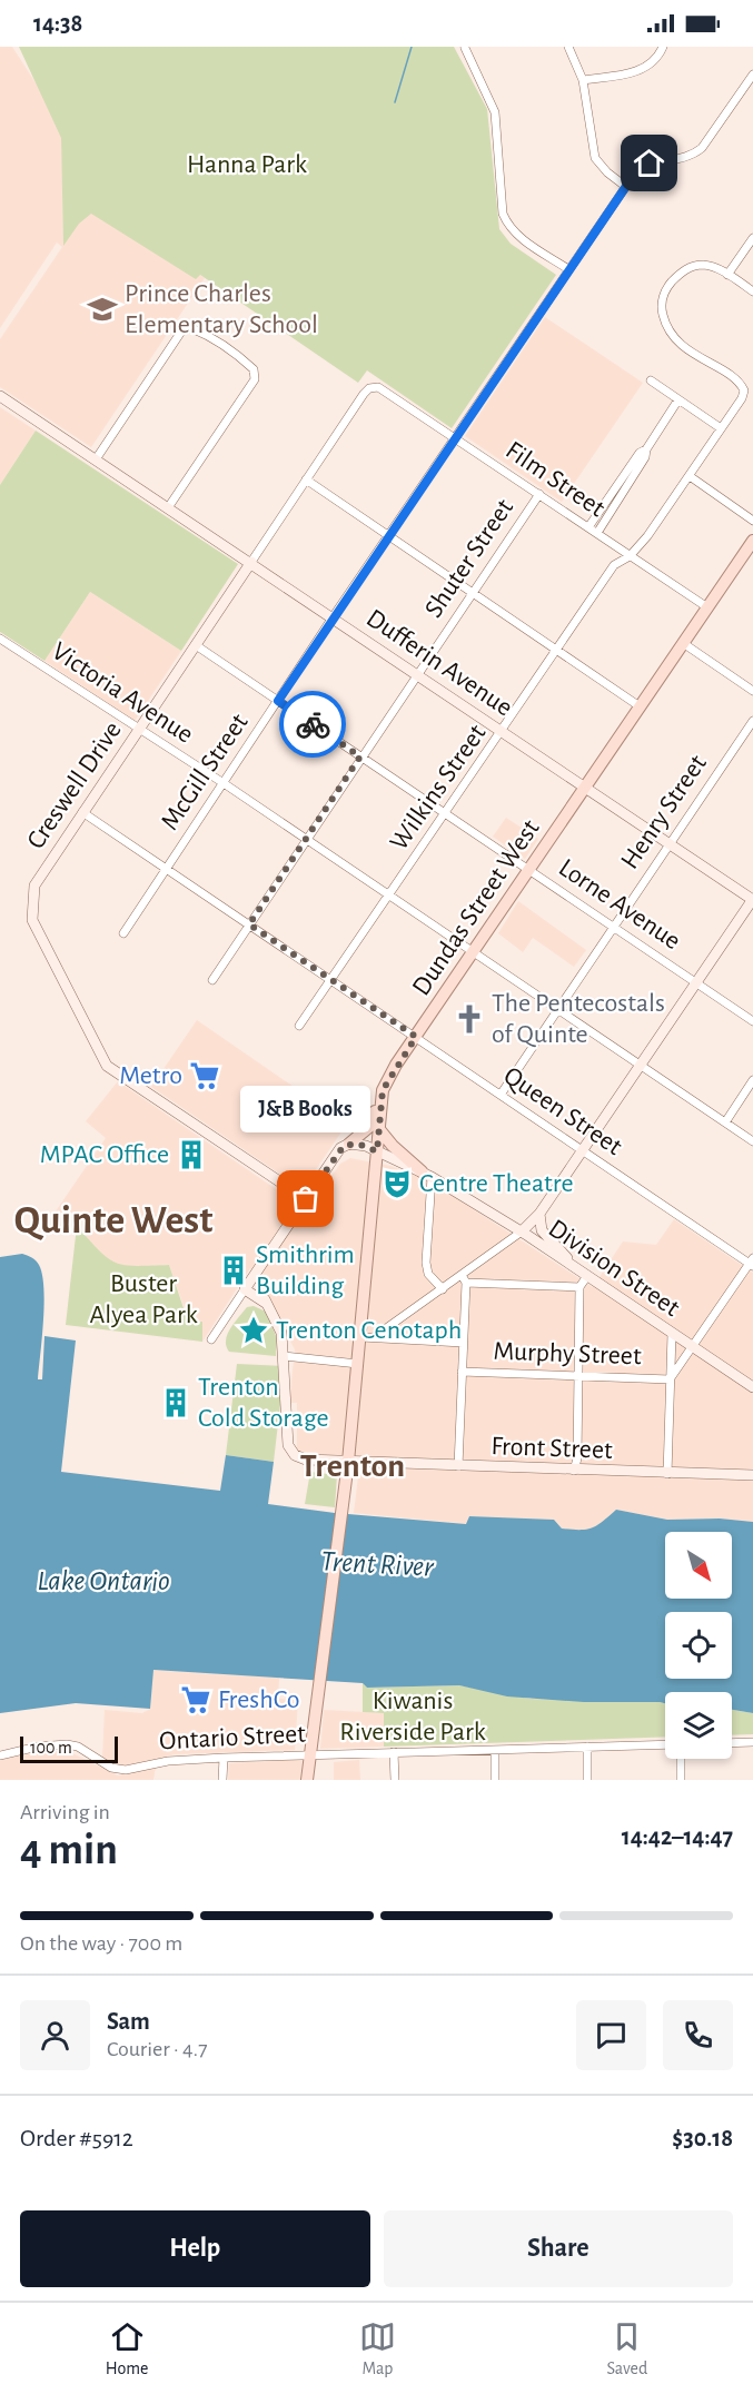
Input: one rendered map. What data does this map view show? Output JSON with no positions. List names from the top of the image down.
{
  "streets": {
    "main road": ["Dundas Street West"],
    "street": [
      "Film Street",
      "Shuter Street",
      "Dufferin Avenue",
      "Victoria Avenue",
      "McGill Street",
      "Creswell Drive",
      "Wilkins Street",
      "Henry Street",
      "Lorne Avenue",
      "Queen Street",
      "Division Street",
      "Murphy Street",
      "Front Street",
      "Ontario Street"
    ]
  },
  "crossings": [
    ["Film Street", "Shuter Street"],
    ["Film Street", "McGill Street"],
    ["Film Street", "Creswell Drive"],
    ["Film Street", "Wilkins Street"],
    ["Film Street", "Dundas Street West"],
    ["Shuter Street", "Dufferin Avenue"],
    ["Shuter Street", "Victoria Avenue"],
    ["Shuter Street", "Lorne Avenue"],
    ["Shuter Street", "Queen Street"],
    ["Dufferin Avenue", "McGill Street"],
    ["Dufferin Avenue", "Creswell Drive"],
    ["Dufferin Avenue", "Wilkins Street"],
    ["Dufferin Avenue", "Henry Street"],
    ["Dufferin Avenue", "Dundas Street West"],
    ["Victoria Avenue", "McGill Street"],
    ["Victoria Avenue", "Creswell Drive"],
    ["Victoria Avenue", "Wilkins Street"],
    ["Victoria Avenue", "Henry Street"],
    ["Victoria Avenue", "Dundas Street West"],
    ["McGill Street", "Lorne Avenue"],
    ["McGill Street", "Queen Street"],
    ["Creswell Drive", "Lorne Avenue"],
    ["Creswell Drive", "Queen Street"],
    ["Wilkins Street", "Lorne Avenue"],
    ["Wilkins Street", "Queen Street"],
    ["Henry Street", "Lorne Avenue"],
    ["Henry Street", "Queen Street"],
    ["Lorne Avenue", "Dundas Street West"],
    ["Dundas Street West", "Queen Street"],
    ["Dundas Street West", "Division Street"],
    ["Dundas Street West", "Murphy Street"],
    ["Dundas Street West", "Front Street"],
    ["Dundas Street West", "Ontario Street"]
  ],
  "districts": ["Quinte West", "Trenton"],
  "water": ["Trent River", "Lake Ontario"],
  "parks": ["Hanna Park", "Buster Alyea Park", "Kiwanis Riverside Park"],
  "places": {
    "school or university": ["Prince Charles Elementary School"],
    "church": ["The Pentecostals of Quinte"],
    "supermarket": ["Metro", "FreshCo"],
    "building": ["MPAC Office", "Smithrim Building", "Trenton Cold Storage"],
    "theatre": ["Centre Theatre"],
    "other": ["J&B Books"],
    "place": ["Trenton Cenotaph"]
  },
  "scale_bar": "100 m",
  "north": "bottom right",
  "page": {
    "status": "14:38",
    "bubble": "J&B Books",
    "scale": "100 m",
    "heading": ["4 min", "Arriving in", "14:42–14:47"],
    "panel": [
      "Sam",
      "Courier · 4.7",
      "Order #5912",
      "$30.18"
    ],
    "bar": "On the way · 700 m",
    "buttons": ["Help", "Share"],
    "tabs": ["Home", "Map", "Saved"]
  }
}
